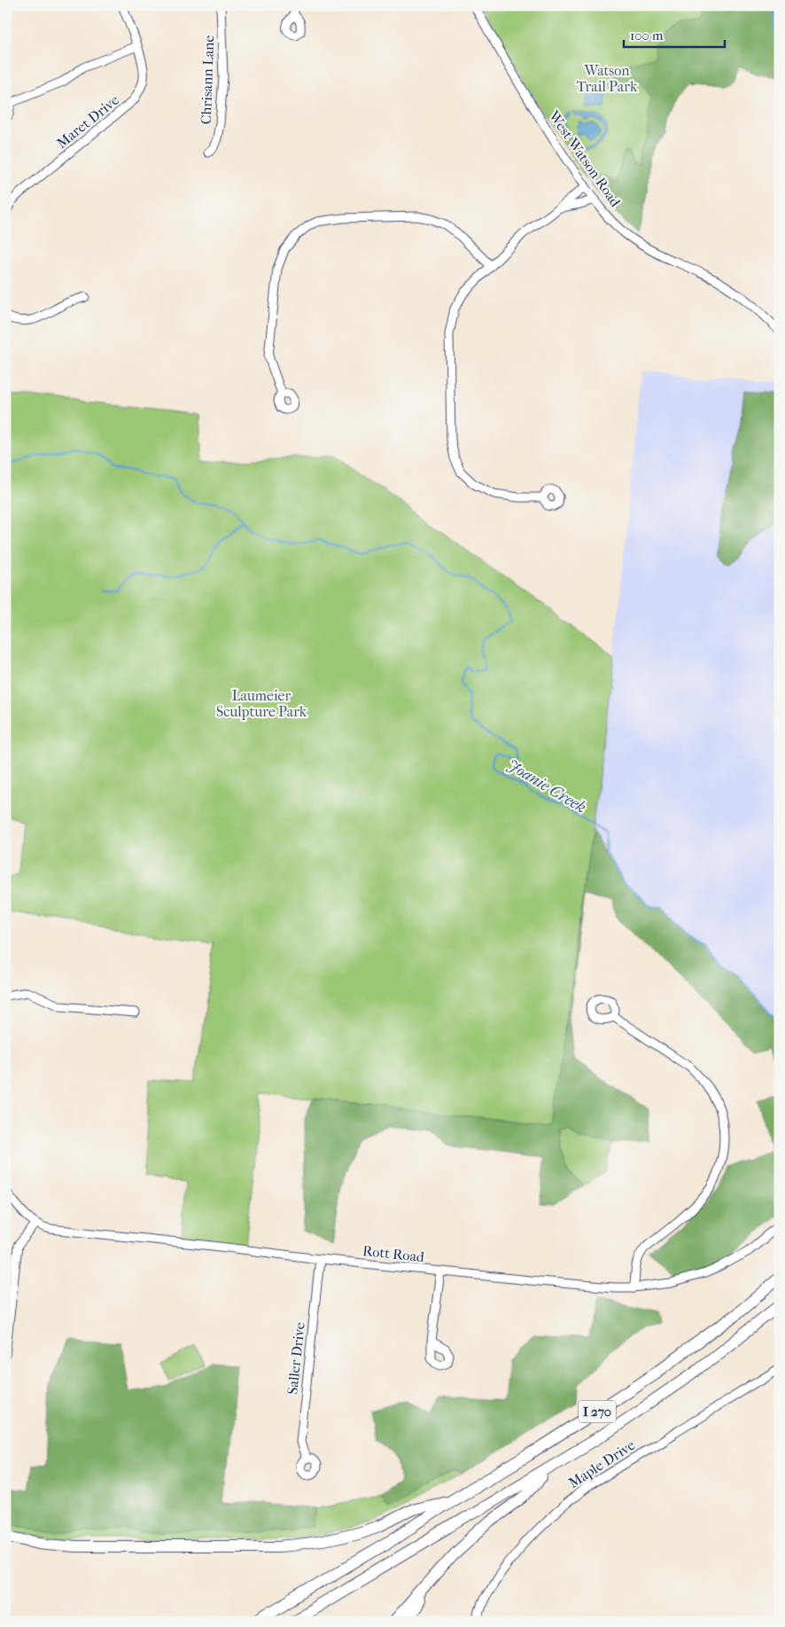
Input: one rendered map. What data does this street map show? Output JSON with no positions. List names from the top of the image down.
{
  "streets": {
    "highway": ["I 270"],
    "street": [
      "Chrisann Lane",
      "Maret Drive",
      "West Watson Road",
      "Rott Road",
      "Saller Drive",
      "Maple Drive"
    ]
  },
  "crossings": [
    ["Rott Road", "Saller Drive"]
  ],
  "water": ["Joanie Creek"],
  "parks": ["Watson Trail Park", "Laumeier Sculpture Park"],
  "scale_bar": "100 m"
}
